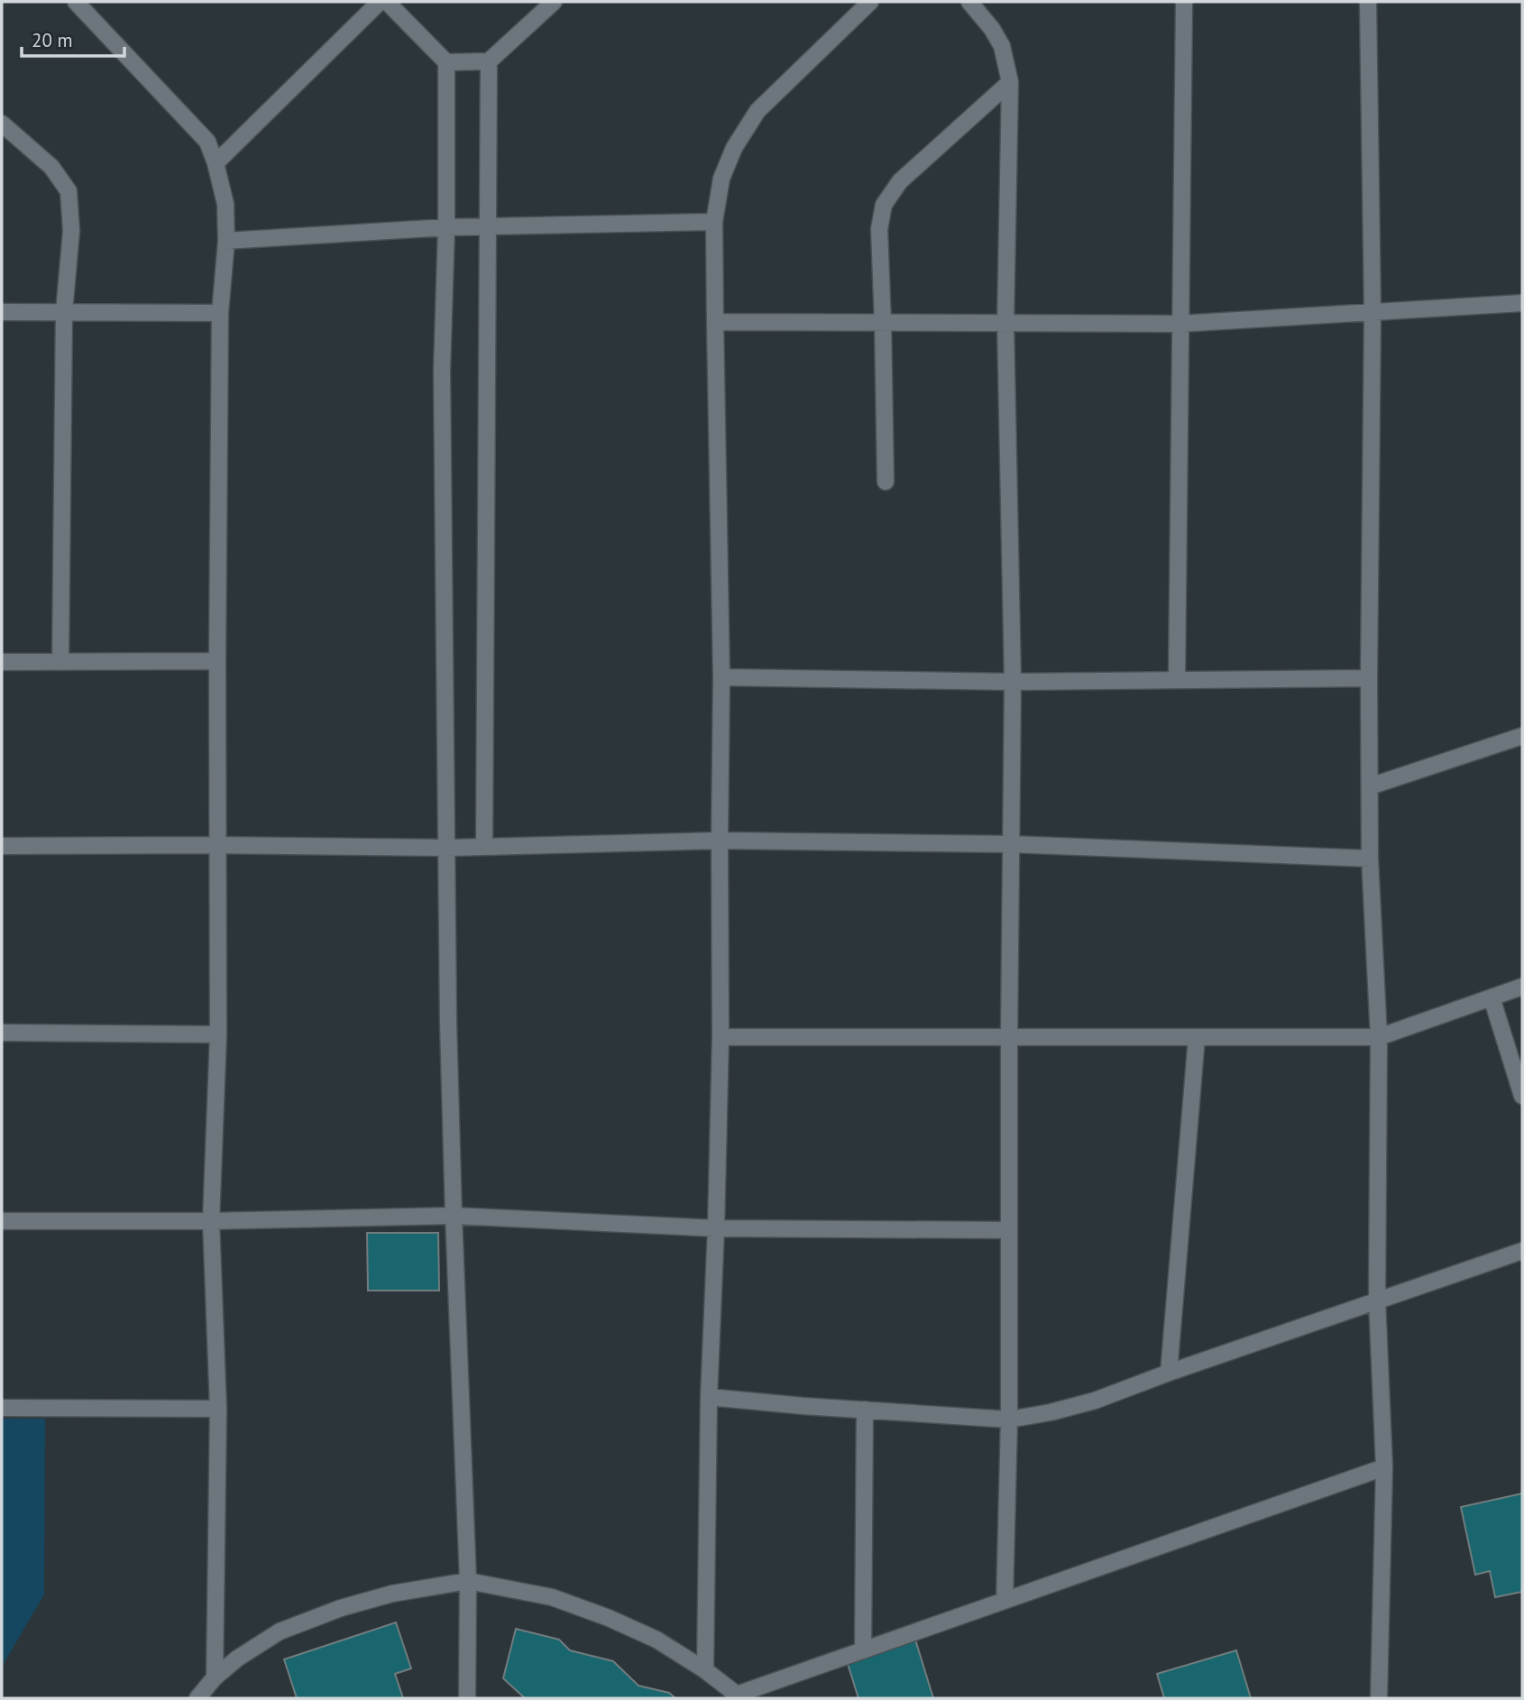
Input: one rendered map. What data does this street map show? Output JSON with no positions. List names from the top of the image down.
{
  "scale_bar": "20 m"
}
